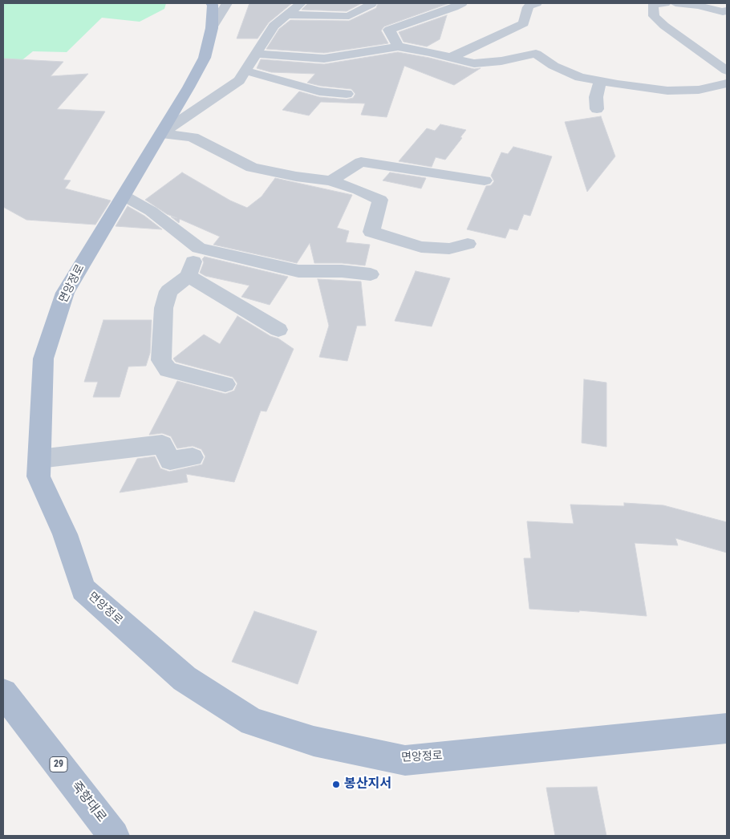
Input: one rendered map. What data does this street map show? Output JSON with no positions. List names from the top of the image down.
{
  "streets": {
    "main road": ["면앙정로", "29", "죽향대로"]
  },
  "places": ["봉산지서"]
}
